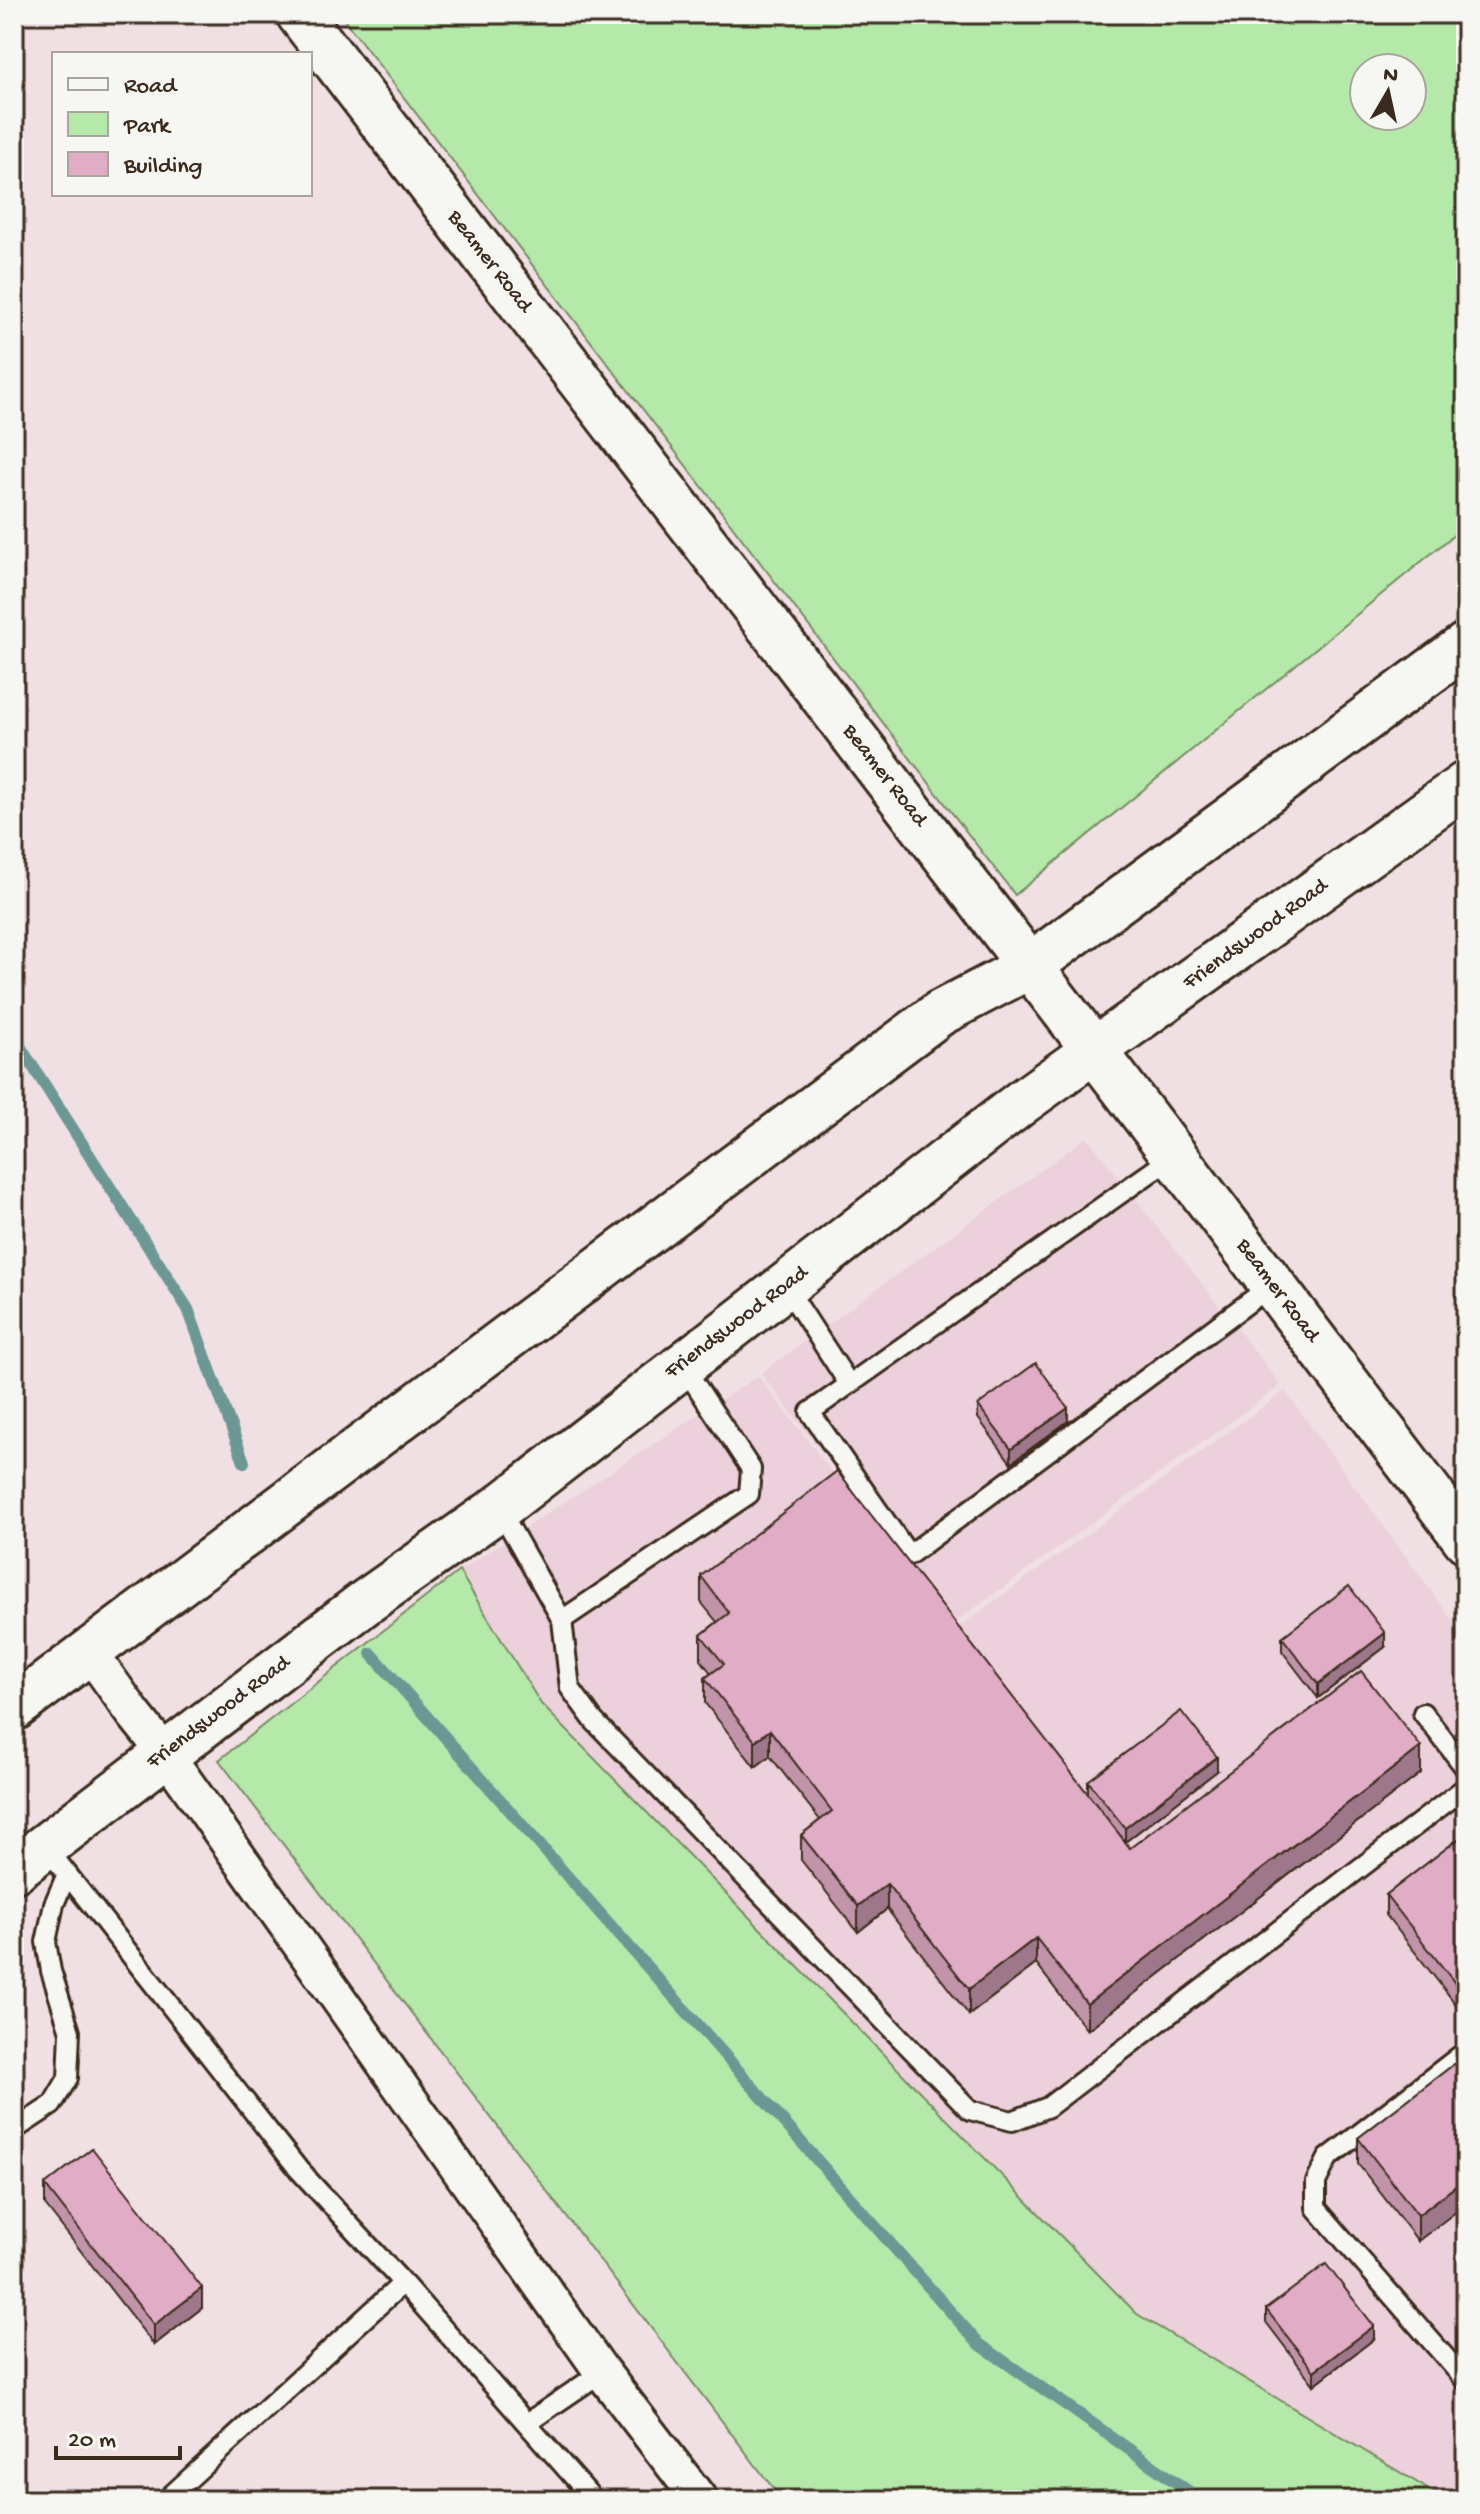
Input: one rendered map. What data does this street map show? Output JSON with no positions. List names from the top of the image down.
{
  "streets": {
    "main road": ["Beamer Road", "Friendswood Road"]
  },
  "crossings": [
    ["Beamer Road", "Friendswood Road"]
  ],
  "legend": ["Road", "Park", "Building"],
  "scale_bar": "20 m",
  "north": "top"
}
